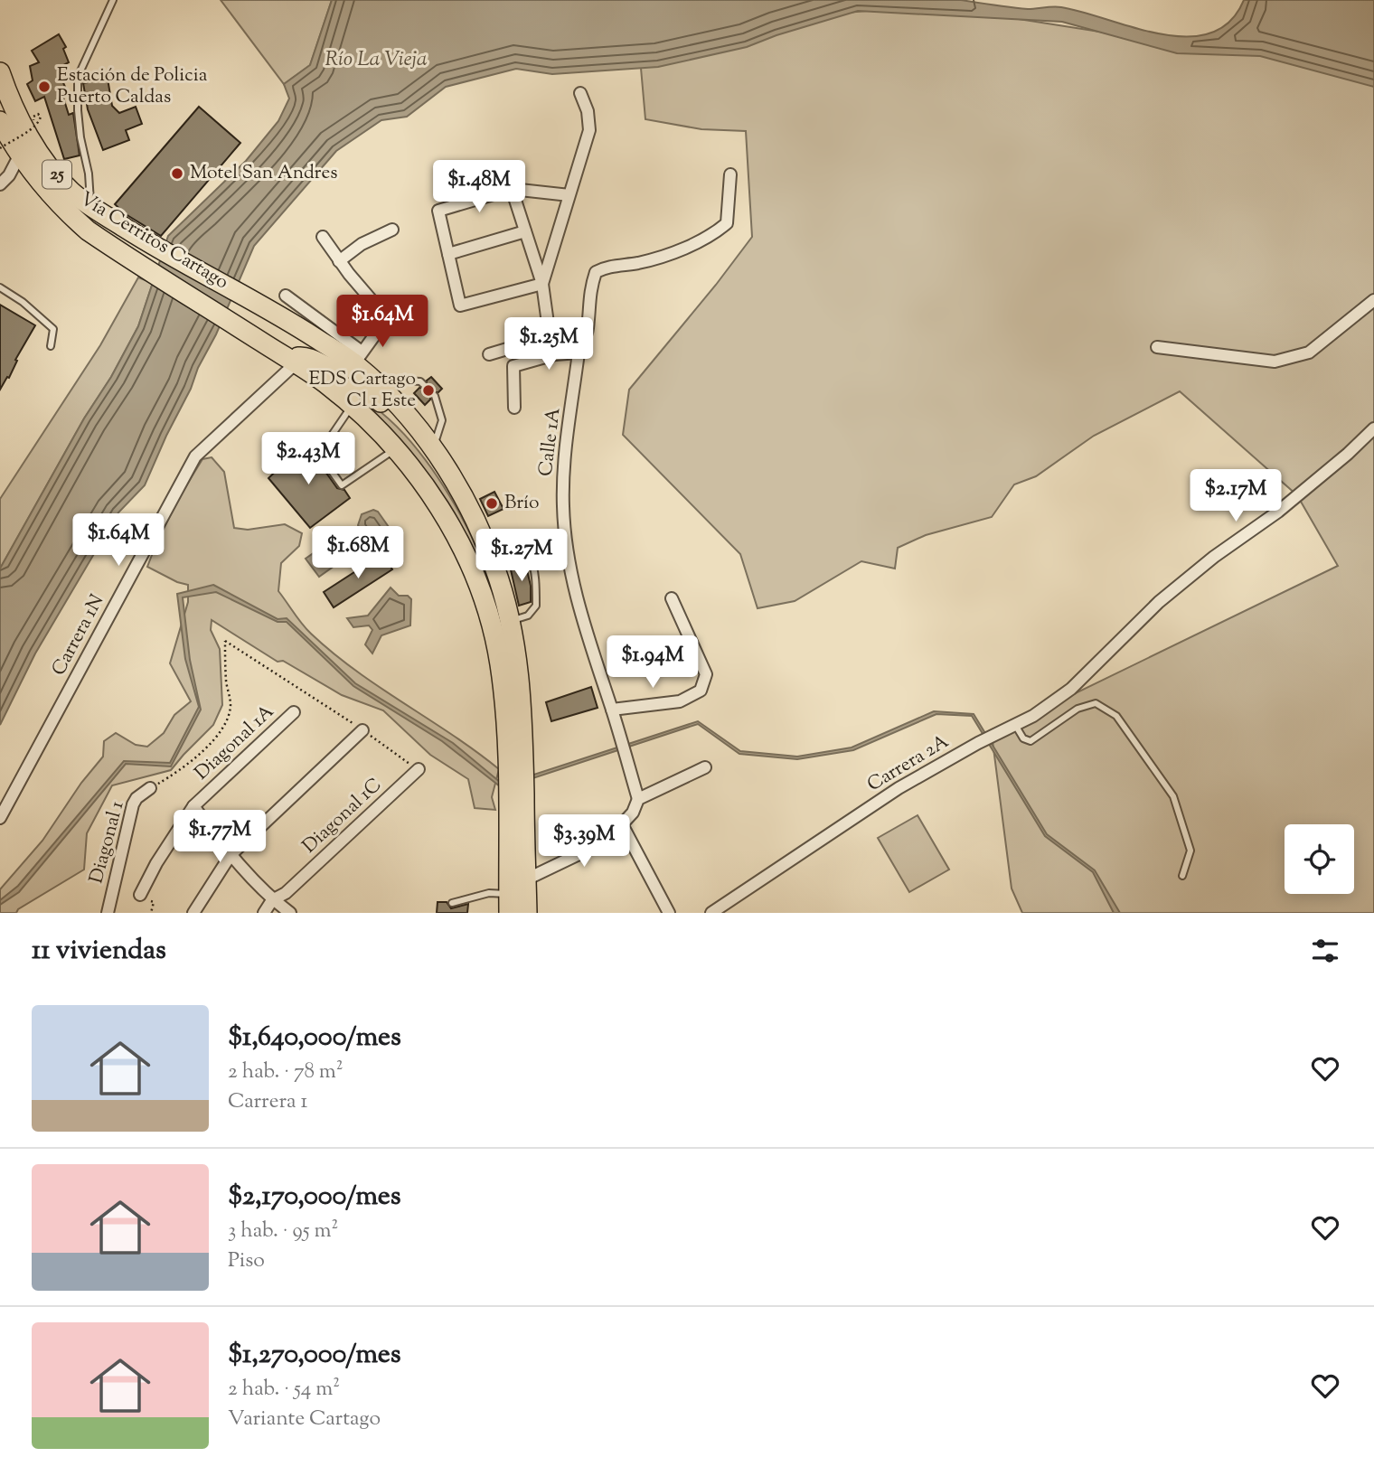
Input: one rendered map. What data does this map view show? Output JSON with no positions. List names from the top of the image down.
{
  "streets": {
    "highway": ["25", "Vía Cerritos Cartago"],
    "street": [
      "Calle 1A",
      "Carrera 1N",
      "Diagonal 1A",
      "Carrera 2A",
      "Diagonal 1C",
      "Diagonal 1"
    ]
  },
  "crossings": [
    ["25", "Vía Cerritos Cartago"],
    ["25", "Carrera 1N"],
    ["Vía Cerritos Cartago", "Carrera 1N"]
  ],
  "water": ["Río La Vieja"],
  "places": [
    "Estación de Policia Puerto Caldas",
    "Motel San Andres",
    "EDS Cartago Cl 1 Este",
    "Brío"
  ],
  "page": {
    "price": [
      "$1.48M",
      "$1.64M",
      "$1.25M",
      "$2.43M",
      "$2.17M",
      "$1.64M",
      "$1.68M",
      "$1.27M",
      "$1.94M",
      "$1.77M",
      "$3.39M"
    ],
    "heading": "11 viviendas",
    "list": [
      {
        "name": "$1,640,000/mes",
        "note": "2 hab. · 78 m² · Carrera 1"
      },
      {
        "name": "$2,170,000/mes",
        "note": "3 hab. · 95 m² · Piso"
      },
      {
        "name": "$1,270,000/mes",
        "note": "2 hab. · 54 m² · Variante Cartago"
      }
    ]
  }
}
